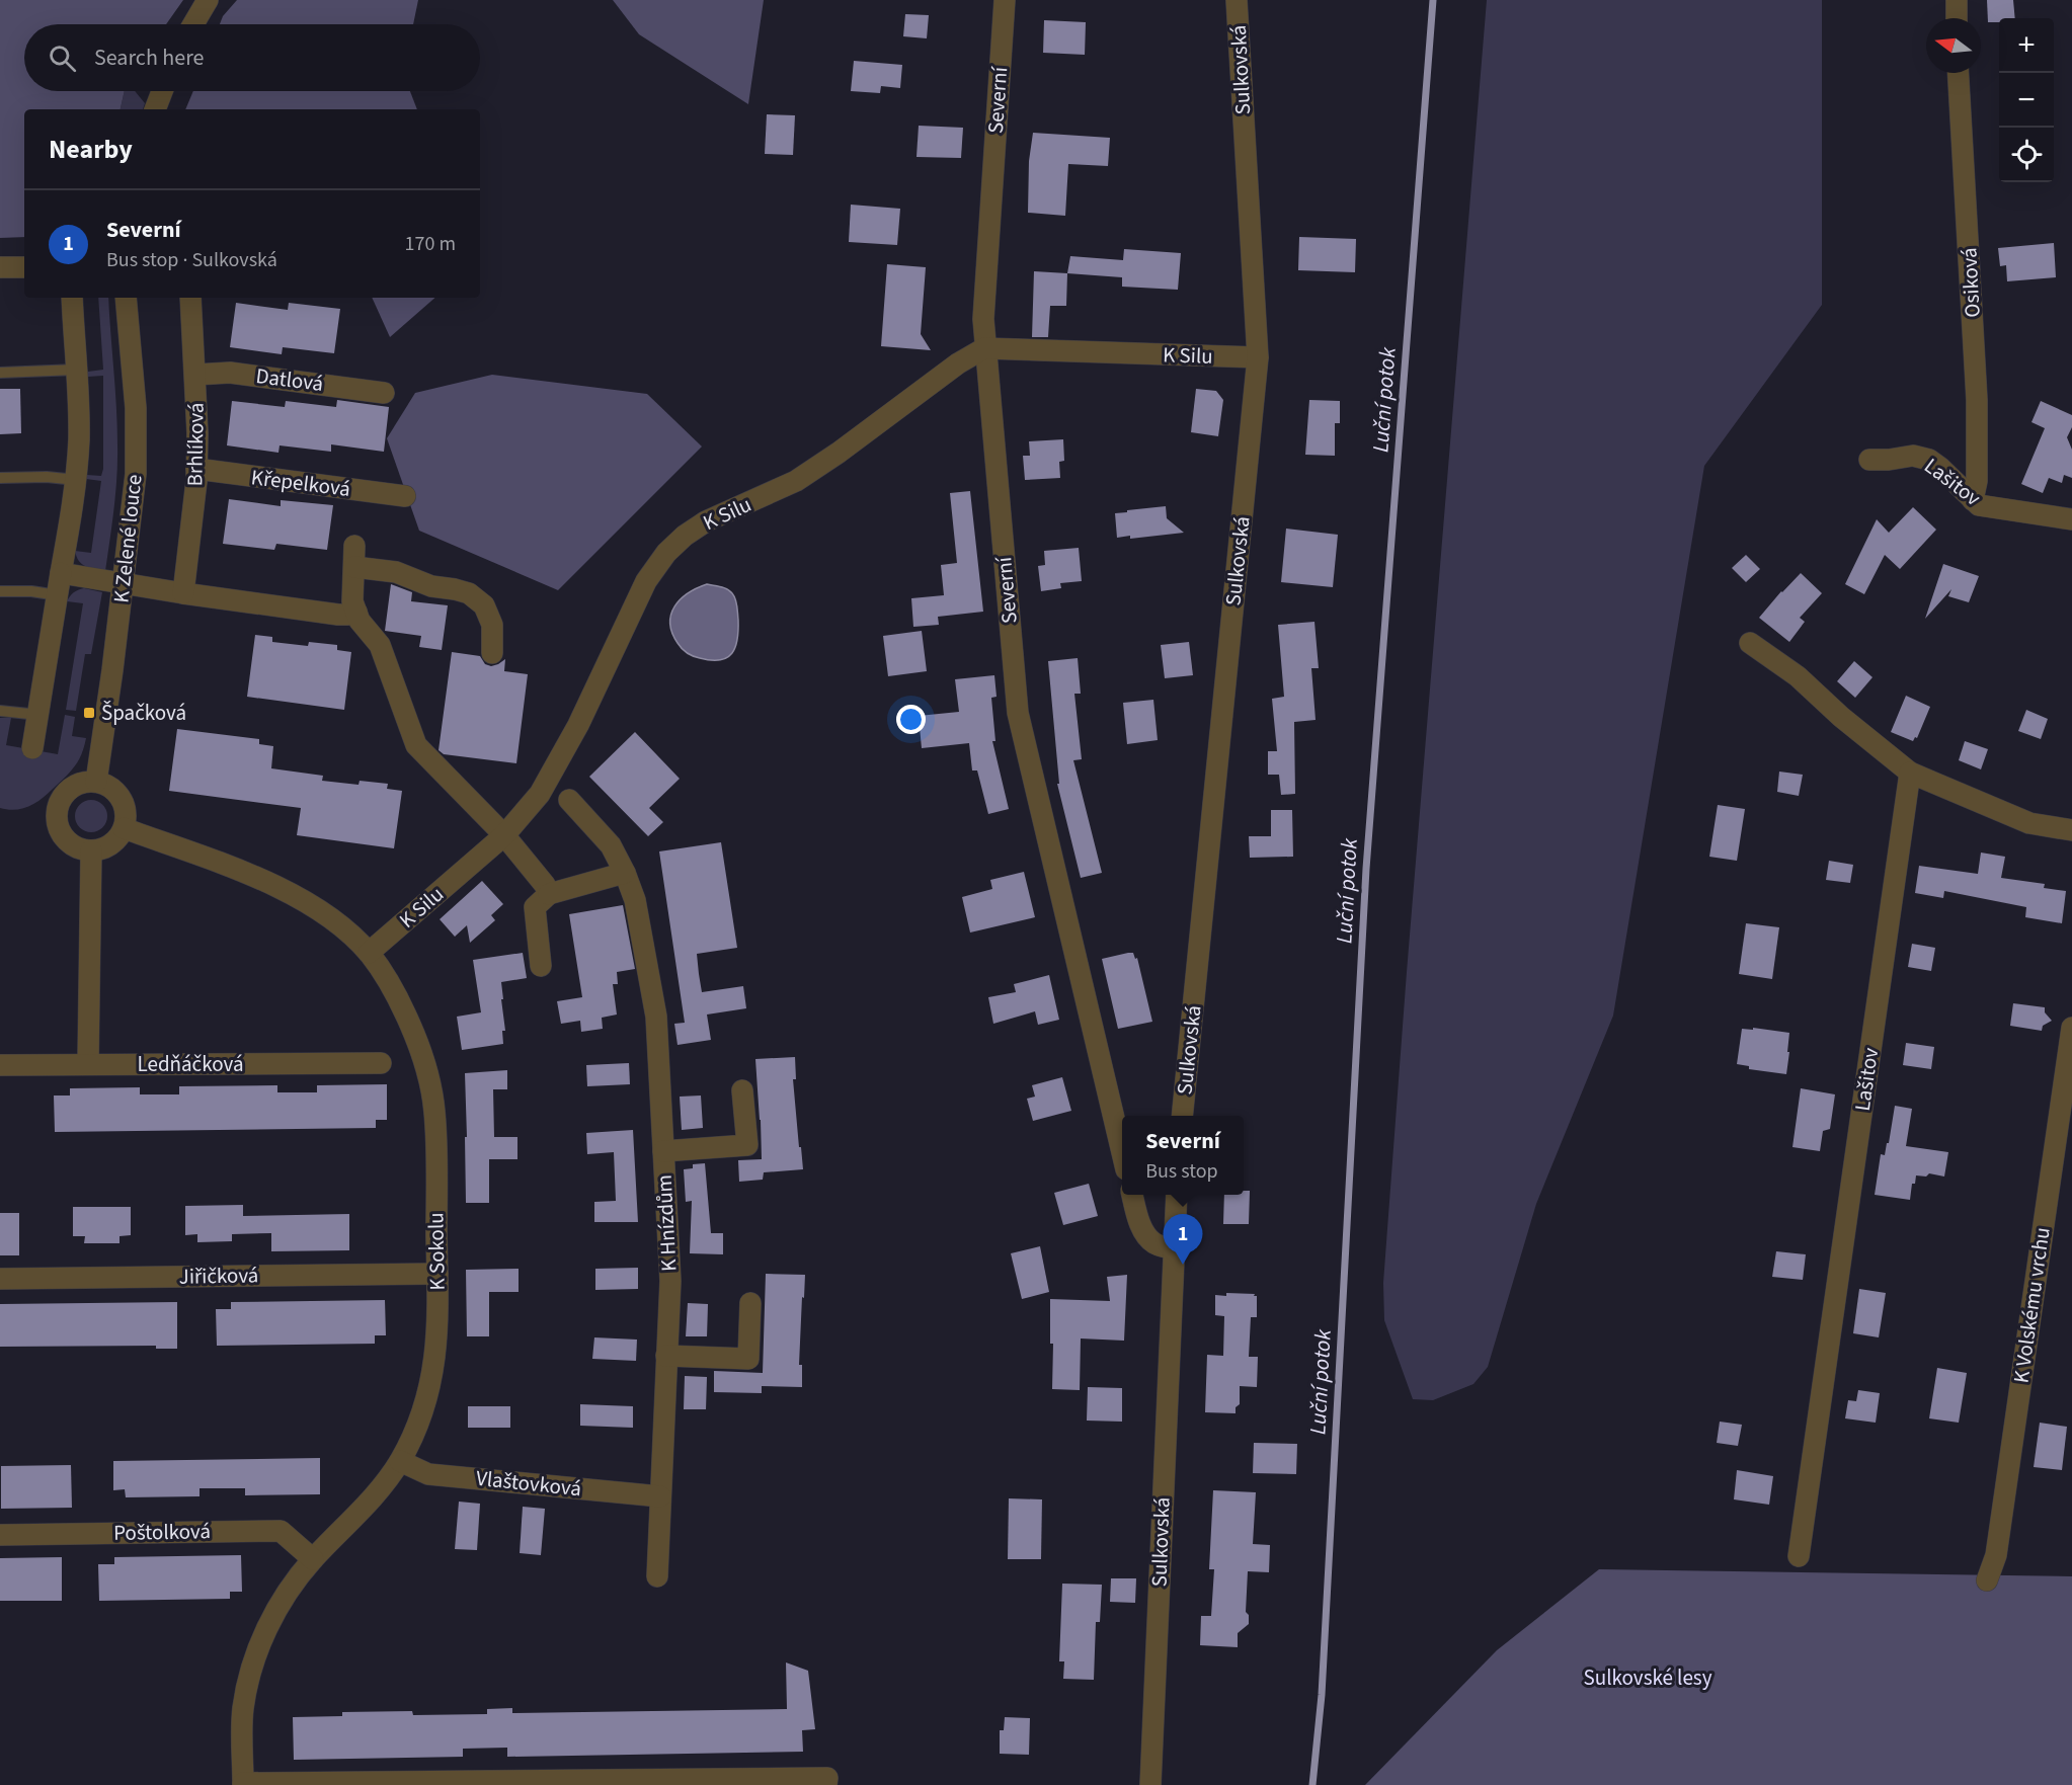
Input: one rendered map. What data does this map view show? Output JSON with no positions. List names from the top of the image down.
{
  "streets": {
    "street": [
      "Sulkovská",
      "Severní",
      "Osiková",
      "K Silu",
      "Datlová",
      "Brhlíková",
      "Lašitov",
      "Křepelková",
      "K Zelené louce",
      "Ledňáčková",
      "K Hnízdům",
      "K Sokolu",
      "Jiřičková",
      "K Volskému vrchu",
      "Vlaštovková",
      "Poštolková"
    ]
  },
  "crossings": [
    ["Sulkovská", "K Silu"],
    ["Severní", "K Silu"],
    ["Osiková", "Lašitov"],
    ["K Silu", "K Sokolu"],
    ["Datlová", "Brhlíková"],
    ["Brhlíková", "Křepelková"],
    ["K Zelené louce", "K Sokolu"],
    ["K Hnízdům", "Vlaštovková"],
    ["K Sokolu", "Jiřičková"],
    ["K Sokolu", "Vlaštovková"],
    ["K Sokolu", "Poštolková"]
  ],
  "water": ["Luční potok"],
  "parks": ["Sulkovské lesy"],
  "places": {
    "transit": ["Špačková"]
  },
  "north": "left",
  "page": {
    "map_buttons": ["+", "−"],
    "search": "Search here",
    "heading": "Nearby",
    "list": [
      {
        "mark": "1",
        "name": "Severní",
        "note": "Bus stop · Sulkovská",
        "value": "170 m"
      }
    ],
    "popup": ["Severní", "Bus stop"],
    "pins": "1"
  }
}
